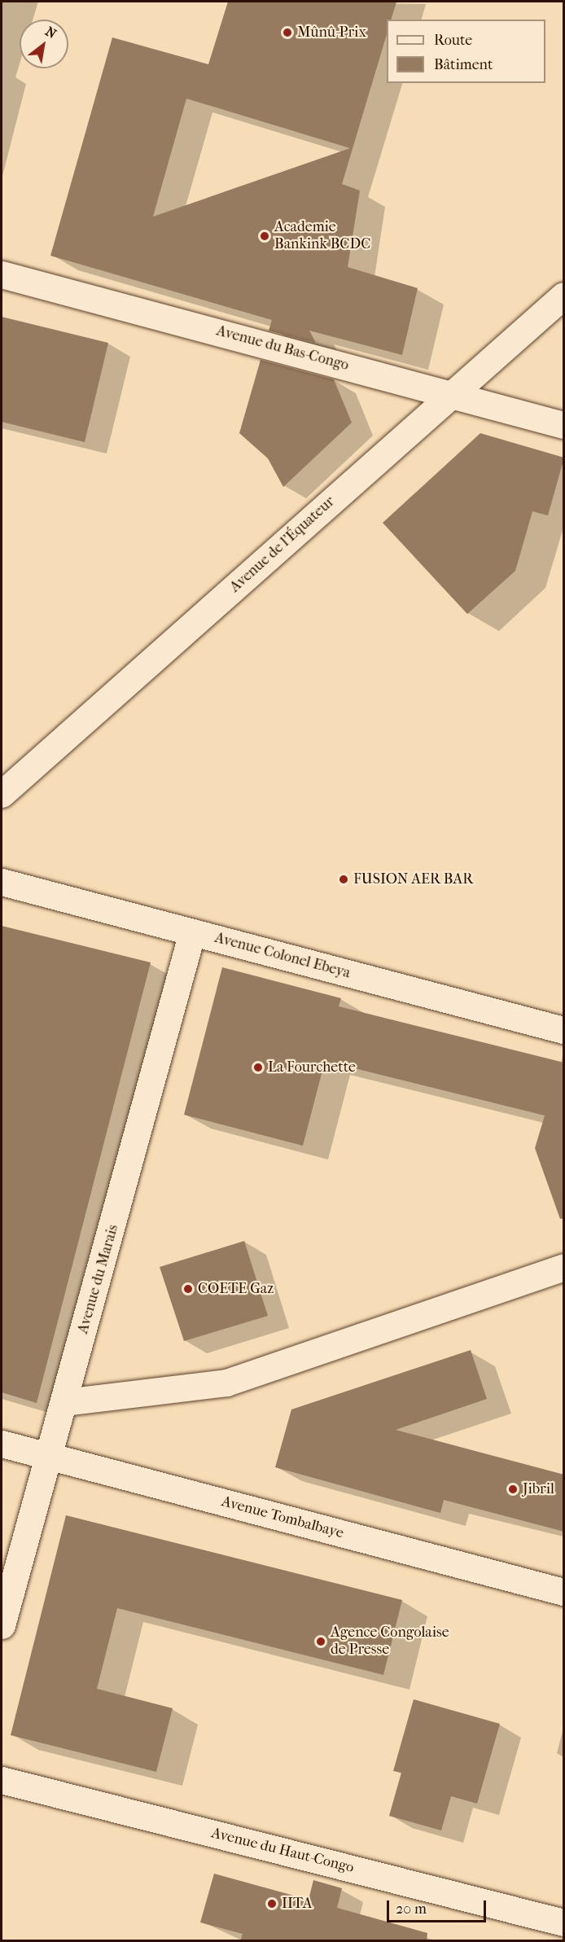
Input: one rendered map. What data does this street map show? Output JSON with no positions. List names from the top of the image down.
{
  "streets": {
    "street": [
      "Avenue du Bas-Congo",
      "Avenue de l'Équateur",
      "Avenue Colonel Ebeya",
      "Avenue du Marais",
      "Avenue Tombalbaye",
      "Avenue du Haut-Congo"
    ]
  },
  "crossings": [
    ["Avenue du Bas-Congo", "Avenue de l'Équateur"],
    ["Avenue Colonel Ebeya", "Avenue du Marais"],
    ["Avenue du Marais", "Avenue Tombalbaye"]
  ],
  "places": [
    "Mûnû-Prix",
    "Academie Bankink BCDC",
    "FUSION AER BAR",
    "La Fourchette",
    "COETE Gaz",
    "Jibril",
    "Agence Congolaise de Presse",
    "IITA"
  ],
  "legend": ["Route", "Bâtiment"],
  "scale_bar": "20 m",
  "north": "top right"
}
